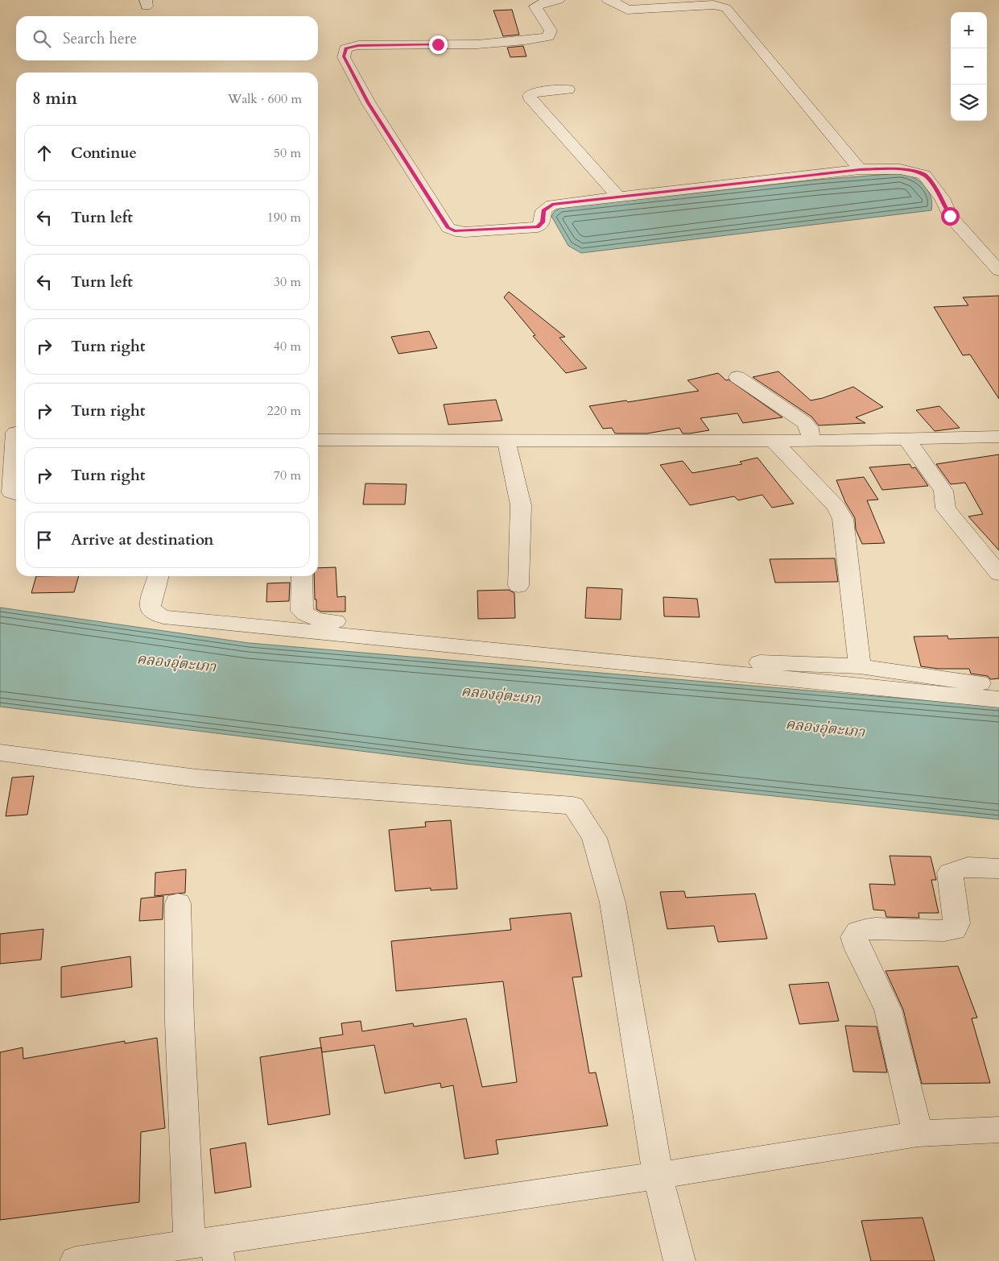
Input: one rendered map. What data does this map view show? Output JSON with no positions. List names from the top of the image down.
{
  "water": ["คลองอุ่ตะเภา"],
  "page": {
    "map_buttons": ["+", "−"],
    "search": "Search here",
    "heading": ["8 min", "Walk · 600 m"],
    "list": [
      ["Continue", "50 m"],
      ["Turn left", "190 m"],
      ["Turn left", "30 m"],
      ["Turn right", "40 m"],
      ["Turn right", "220 m"],
      ["Turn right", "70 m"],
      "Arrive at destination"
    ]
  }
}
